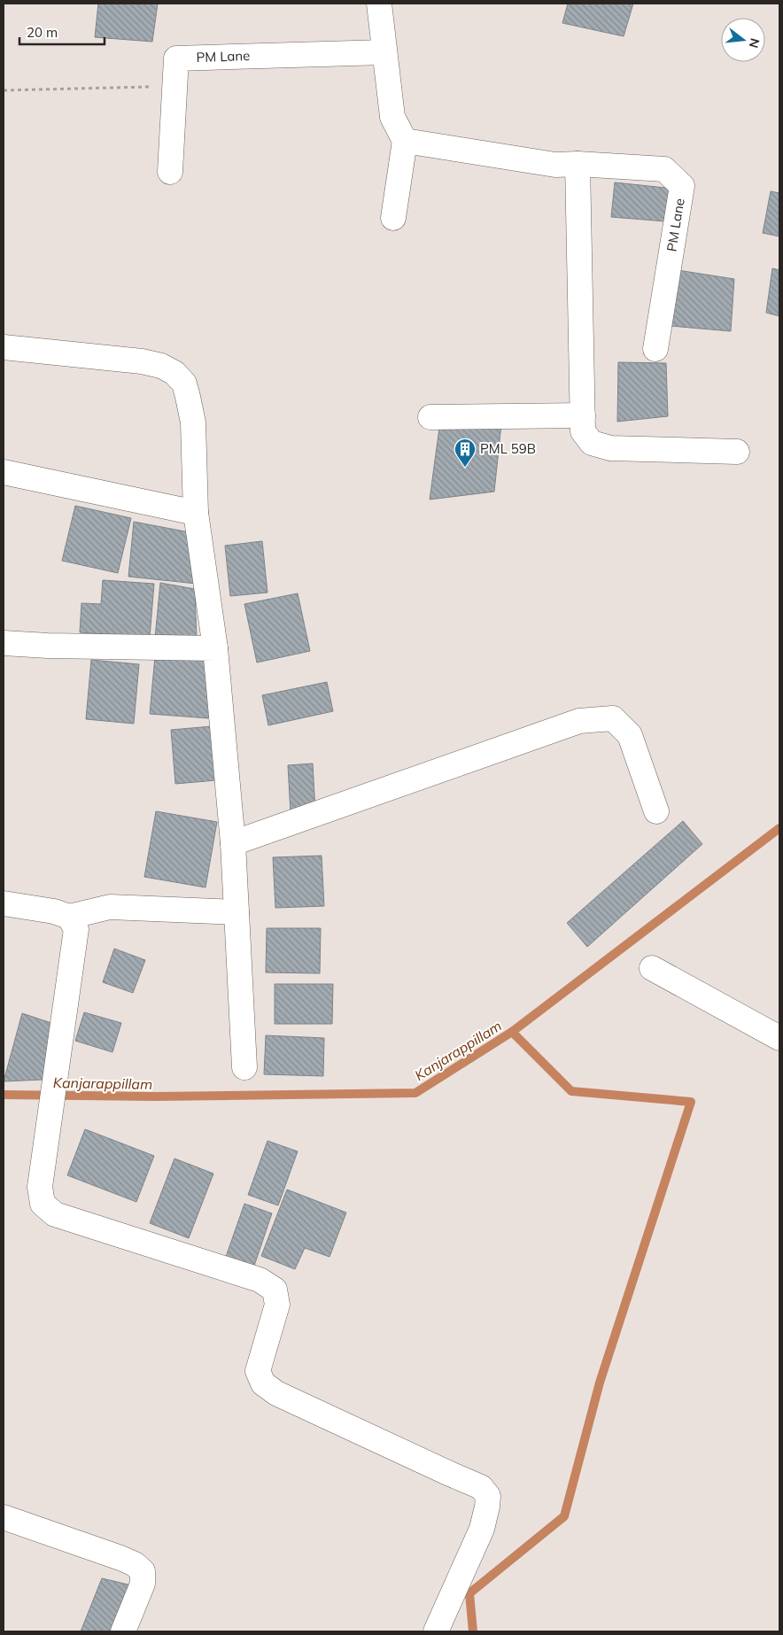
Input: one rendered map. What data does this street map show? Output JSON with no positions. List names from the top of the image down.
{
  "streets": {
    "street": ["PM Lane"]
  },
  "water": ["Kanjarappillam"],
  "places": {
    "building": ["PML 59B"]
  },
  "scale_bar": "20 m",
  "north": "right"
}
